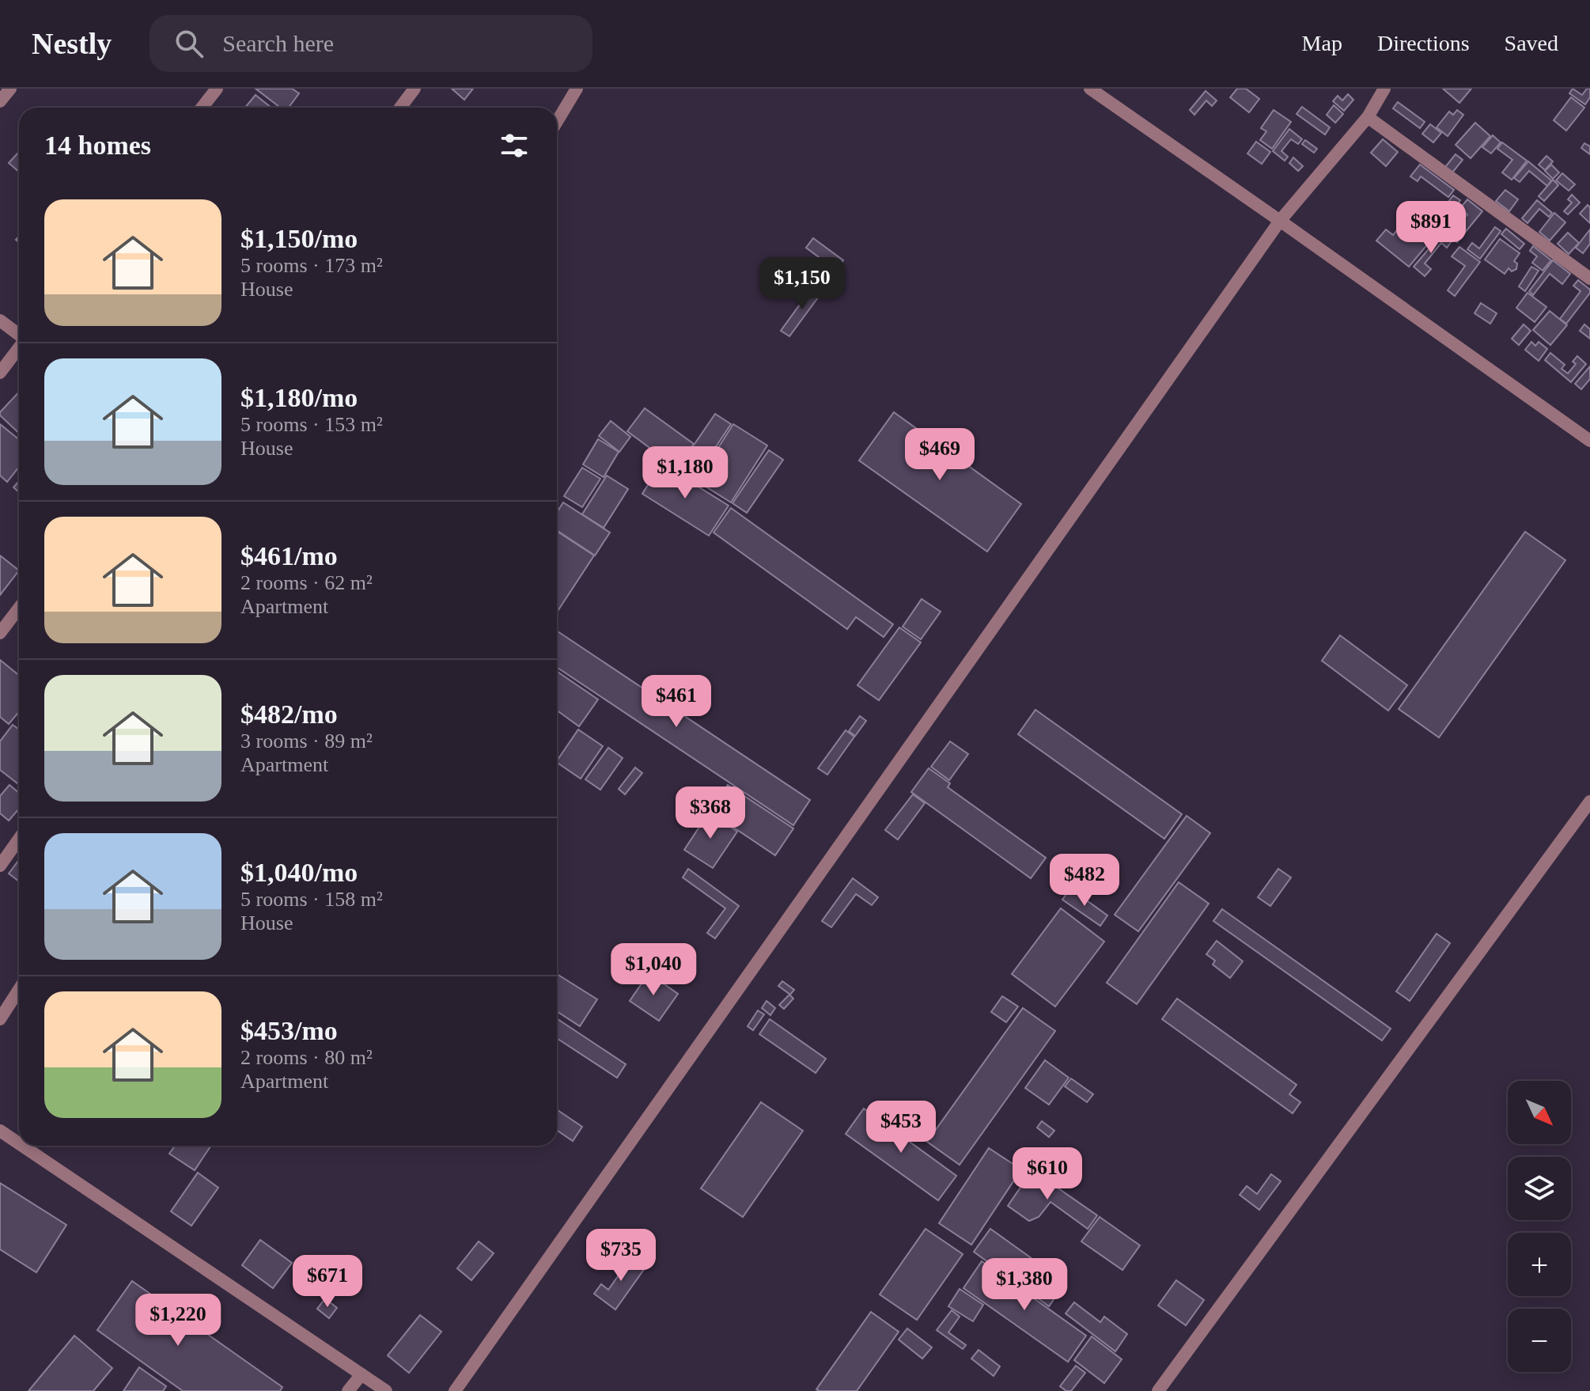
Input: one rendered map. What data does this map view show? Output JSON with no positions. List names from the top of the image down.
{
  "north": "bottom right",
  "page": {
    "header": "Nestly",
    "search": "Search here",
    "nav": ["Map", "Directions", "Saved"],
    "heading": "14 homes",
    "list": [
      {
        "name": "$1,150/mo",
        "note": "5 rooms · 173 m² · House"
      },
      {
        "name": "$1,180/mo",
        "note": "5 rooms · 153 m² · House"
      },
      {
        "name": "$461/mo",
        "note": "2 rooms · 62 m² · Apartment"
      },
      {
        "name": "$482/mo",
        "note": "3 rooms · 89 m² · Apartment"
      },
      {
        "name": "$1,040/mo",
        "note": "5 rooms · 158 m² · House"
      },
      {
        "name": "$453/mo",
        "note": "2 rooms · 80 m² · Apartment"
      }
    ],
    "price": [
      "$891",
      "$1,150",
      "$469",
      "$1,180",
      "$461",
      "$368",
      "$482",
      "$1,040",
      "$453",
      "$610",
      "$735",
      "$671",
      "$1,380",
      "$1,220"
    ],
    "map_buttons": ["+", "−"]
  }
}
